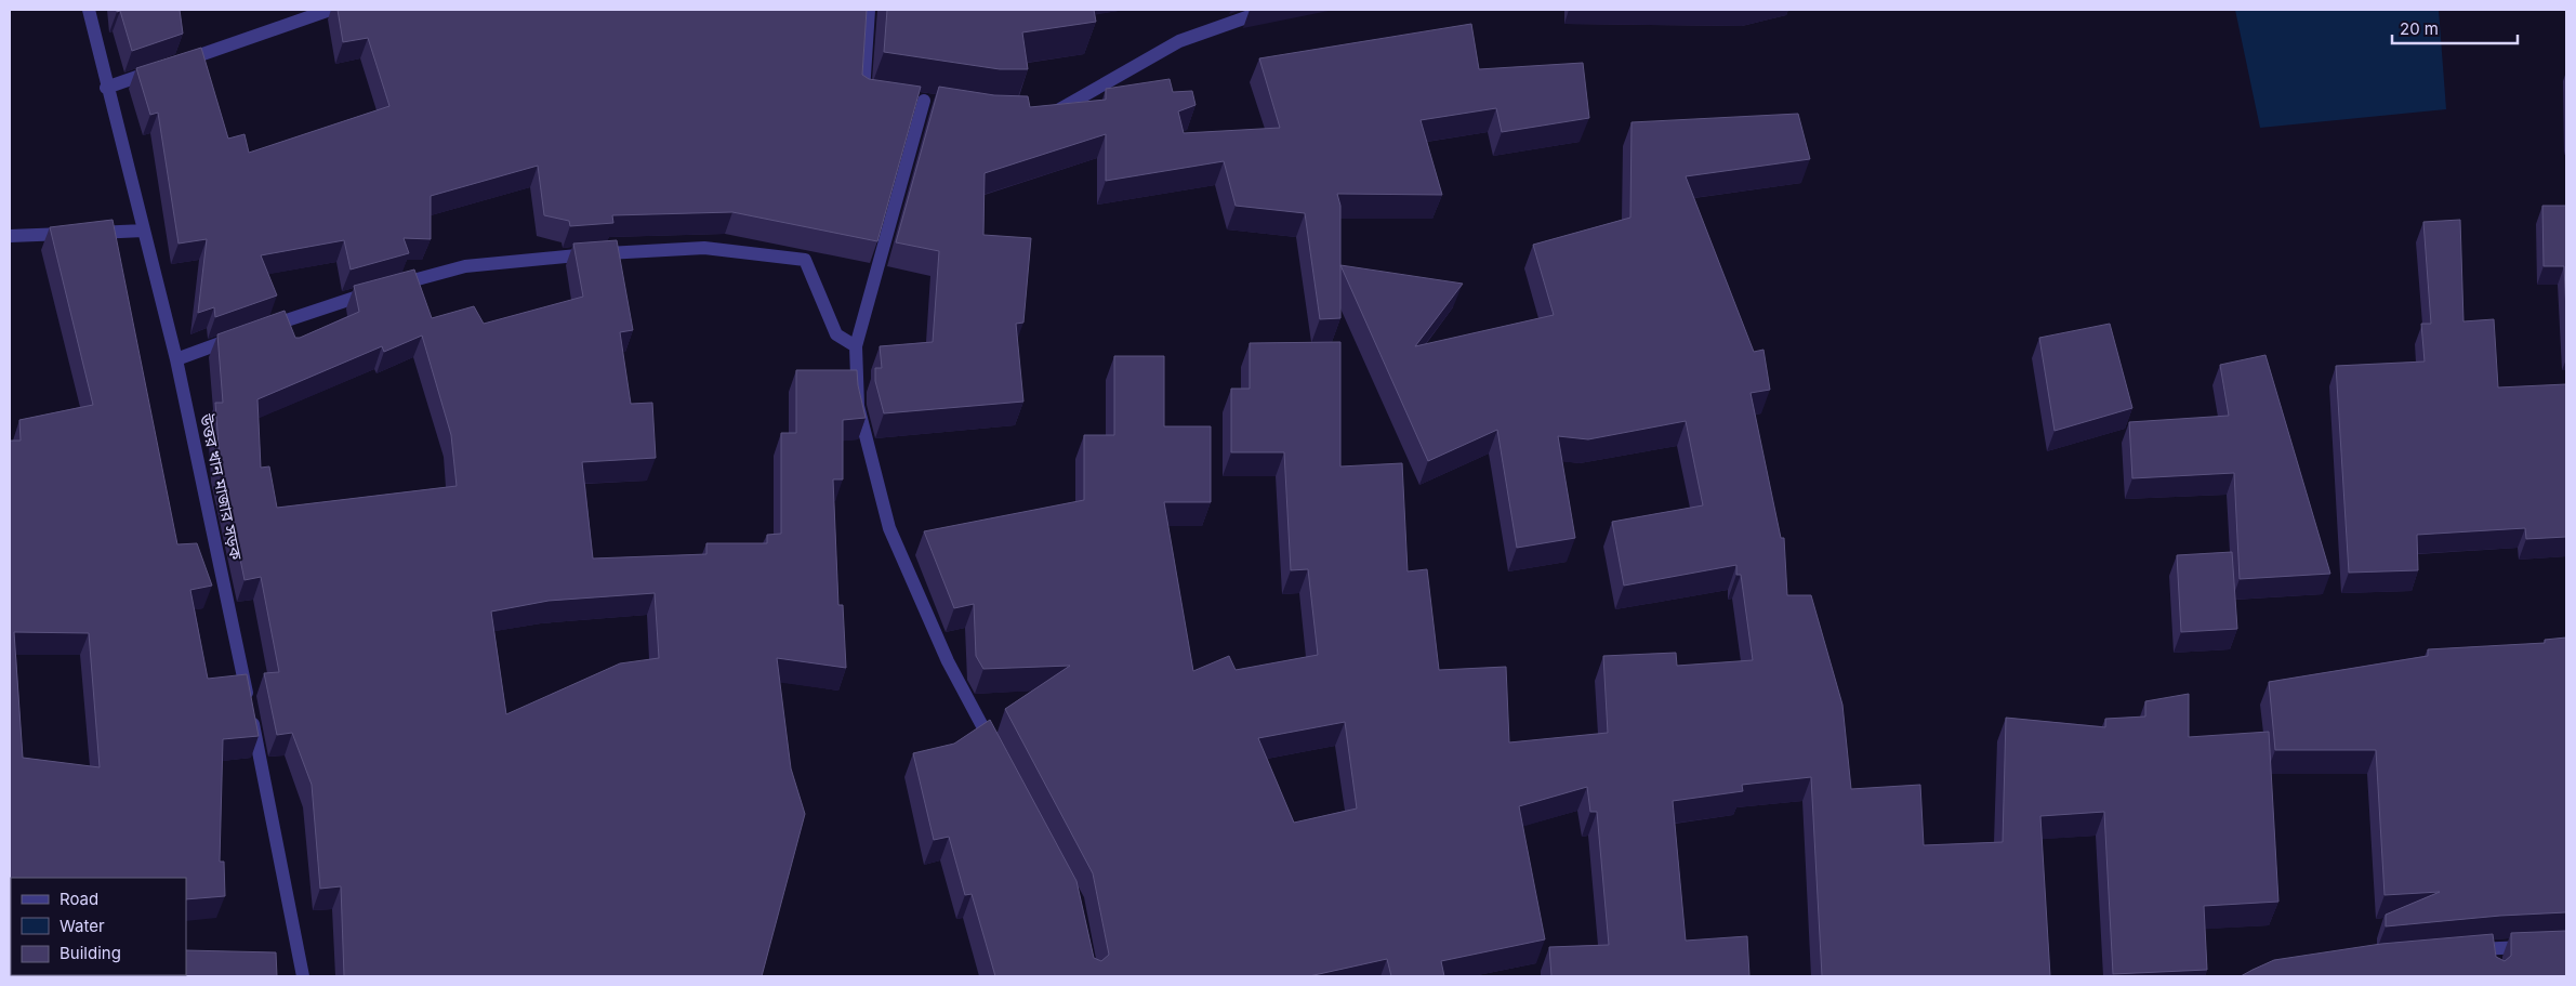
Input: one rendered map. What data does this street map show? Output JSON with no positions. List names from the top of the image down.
{
  "streets": {
    "street": ["উত্তর খান মাজার সড়ক"]
  },
  "legend": ["Road", "Water", "Building"],
  "scale_bar": "20 m"
}
